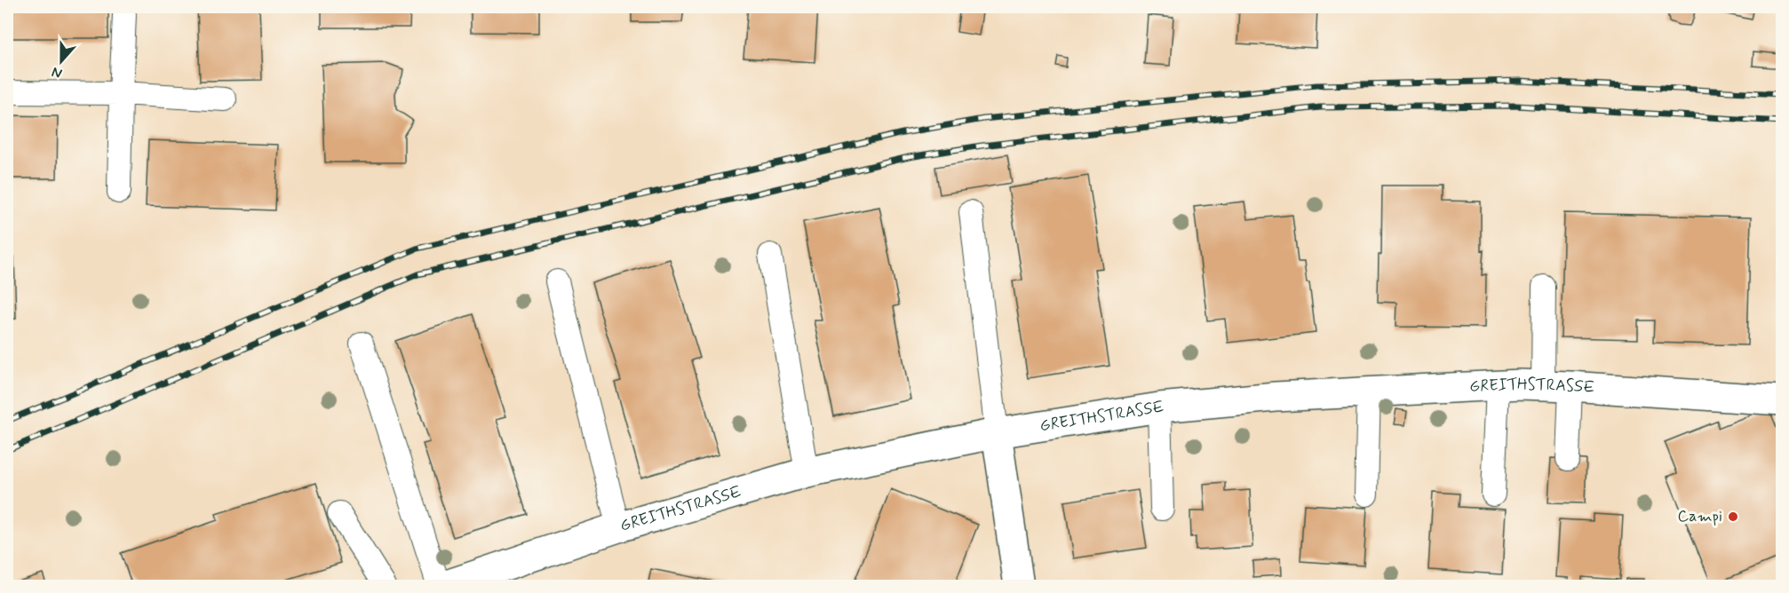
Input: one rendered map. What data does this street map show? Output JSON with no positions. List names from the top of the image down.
{
  "streets": {
    "street": ["GREITHSTRASSE"]
  },
  "places": ["Campi"],
  "north": "bottom"
}
